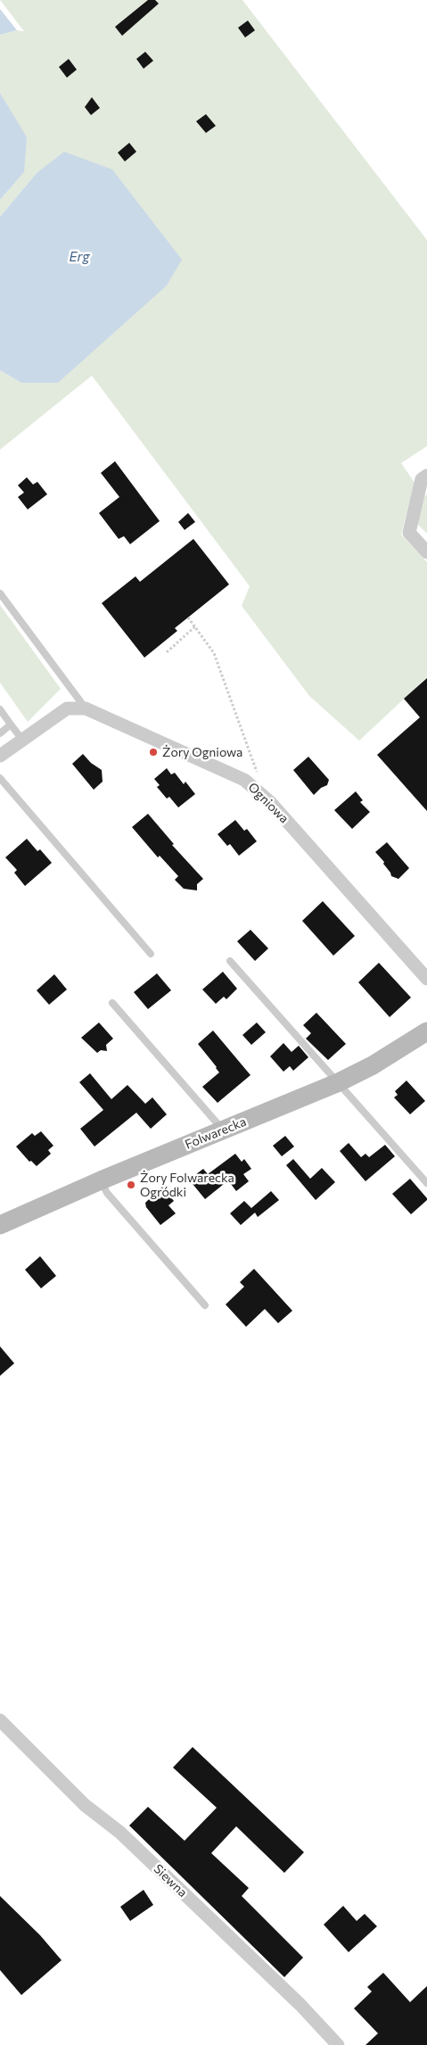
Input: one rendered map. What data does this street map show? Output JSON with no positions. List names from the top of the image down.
{
  "streets": {
    "street": ["Ogniowa", "Folwarecka", "Siewna"]
  },
  "water": ["Erg"],
  "places": ["Żory Ogniowa", "Żory Folwarecka Ogródki"]
}
